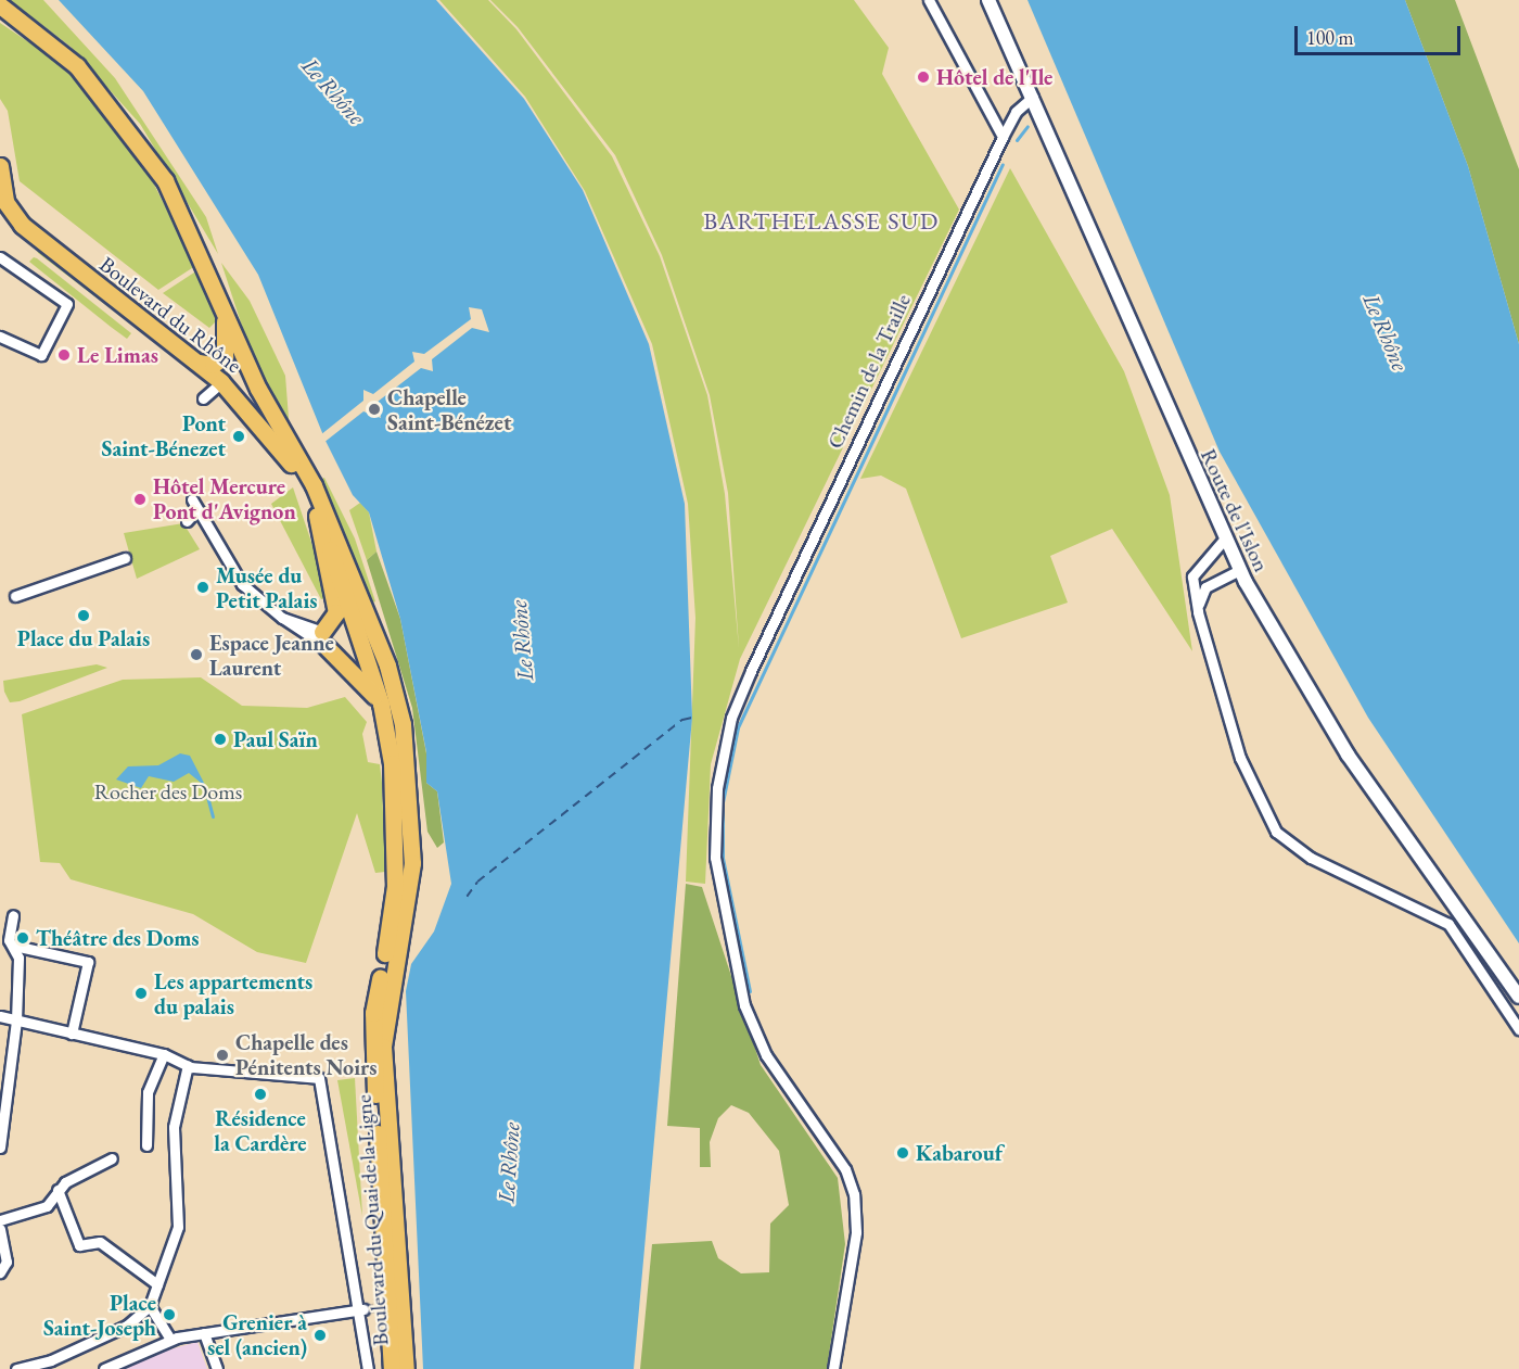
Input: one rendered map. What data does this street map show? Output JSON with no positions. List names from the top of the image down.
{
  "streets": {
    "main road": ["Boulevard du Rhône", "Boulevard du Quai de la Ligne"],
    "street": ["Chemin de la Traille", "Route de l'Islon"]
  },
  "crossings": [
    ["Boulevard du Rhône", "Boulevard du Quai de la Ligne"],
    ["Chemin de la Traille", "Route de l'Islon"]
  ],
  "districts": ["BARTHELASSE SUD"],
  "water": ["Le Rhône"],
  "parks": ["Rocher des Doms"],
  "places": [
    "Hôtel de l'Ile",
    "Le Limas",
    "Chapelle Saint-Bénézet",
    "Pont Saint-Bénezet",
    "Hôtel Mercure Pont d'Avignon",
    "Musée du Petit Palais",
    "Place du Palais",
    "Espace Jeanne Laurent",
    "Paul Saïn",
    "Théâtre des Doms",
    "Les appartements du palais",
    "Chapelle des Pénitents Noirs",
    "Résidence la Cardère",
    "Kabarouf",
    "Place Saint-Joseph",
    "Grenier à sel (ancien)"
  ],
  "scale_bar": "100 m"
}
